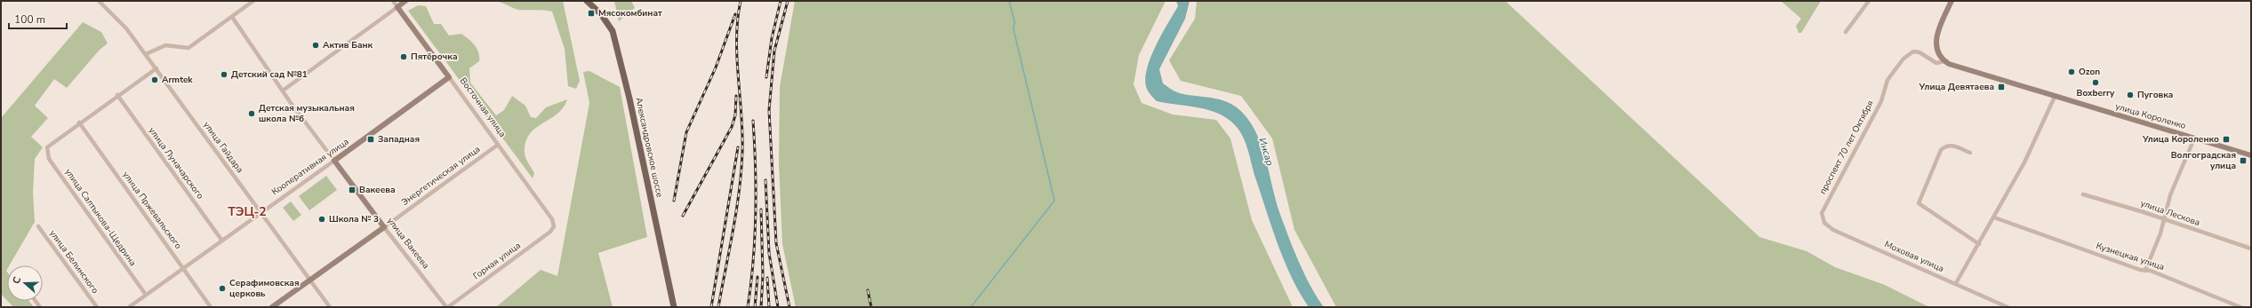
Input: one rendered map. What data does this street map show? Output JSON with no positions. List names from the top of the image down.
{
  "streets": {
    "main road": ["Александровское шоссе"],
    "street": [
      "Восточная улица",
      "улица Короленко",
      "улица Гайдара",
      "проспект 70 лет Октября",
      "улица Луначарского",
      "Кооперативная улица",
      "Энергетическая улица",
      "улица Пржевальского",
      "улица Лескова",
      "улица Салтыкова-Щедрина",
      "улица Вакеева",
      "Моховая улица",
      "Кузнецкая улица",
      "Горная улица",
      "улица Белинского"
    ]
  },
  "crossings": [
    ["Восточная улица", "Кооперативная улица"],
    ["Восточная улица", "Энергетическая улица"],
    ["Восточная улица", "Горная улица"],
    ["улица Короленко", "проспект 70 лет Октября"],
    ["улица Гайдара", "Кооперативная улица"],
    ["улица Гайдара", "Энергетическая улица"],
    ["проспект 70 лет Октября", "Моховая улица"],
    ["улица Луначарского", "Кооперативная улица"],
    ["Кооперативная улица", "улица Пржевальского"],
    ["Кооперативная улица", "улица Салтыкова-Щедрина"],
    ["Кооперативная улица", "улица Вакеева"],
    ["Энергетическая улица", "улица Вакеева"],
    ["улица Пржевальского", "улица Салтыкова-Щедрина"],
    ["улица Вакеева", "Горная улица"]
  ],
  "districts": ["ТЭЦ-2"],
  "water": ["Инсар"],
  "places": {
    "transit": [
      "Мясокомбинат",
      "Улица Девятаева",
      "Западная",
      "Улица Короленко",
      "Волгоградская улица",
      "Вакеева"
    ],
    "other": [
      "Актив Банк",
      "Пятёрочка",
      "Ozon",
      "Детский сад №81",
      "Armtek",
      "Boxberry",
      "Пуговка",
      "Детская музыкальная школа №6",
      "Школа № 3",
      "Серафимовская церковь"
    ]
  },
  "scale_bar": "100 m",
  "north": "left"
}
